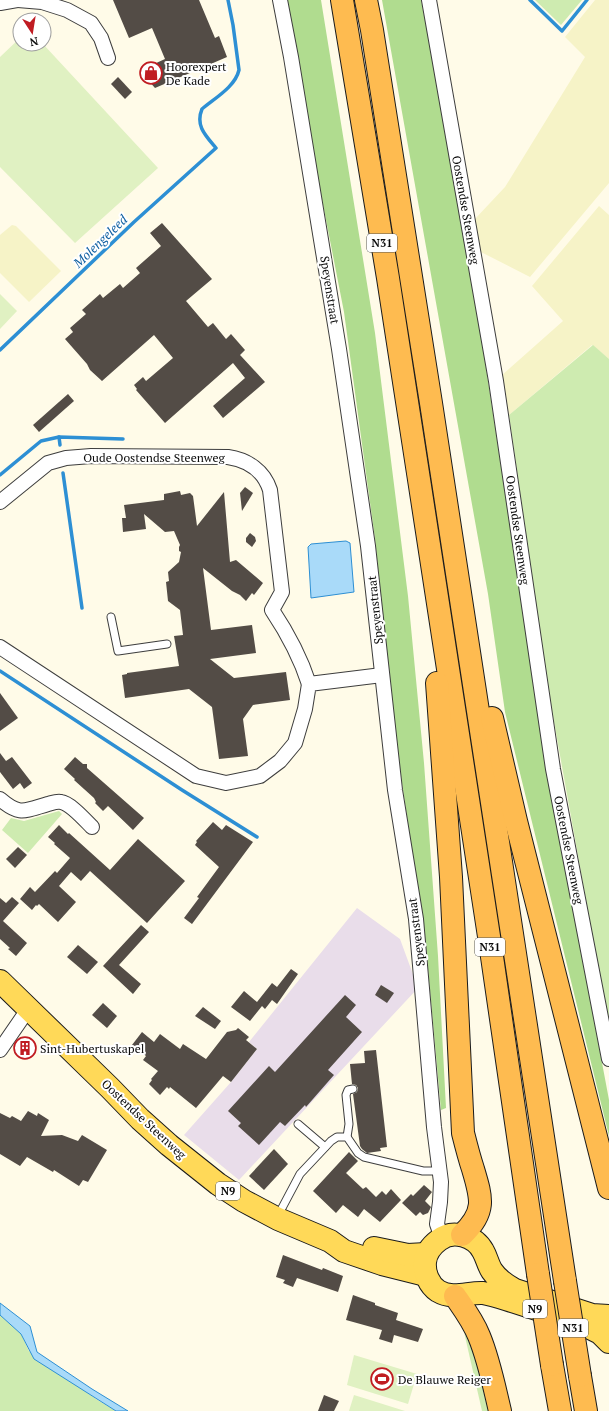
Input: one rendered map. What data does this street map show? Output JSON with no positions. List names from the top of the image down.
{
  "streets": {
    "highway": ["N31"],
    "main road": ["Oostendse Steenweg", "N9"],
    "street": ["Speyenstraat", "Oude Oostendse Steenweg"]
  },
  "crossings": [
    ["Oostendse Steenweg", "N9"],
    ["Speyenstraat", "N9"]
  ],
  "water": ["Molengeleed"],
  "places": {
    "shop": ["Hoorexpert De Kade"],
    "building": ["Sint-Hubertuskapel"],
    "sports": ["De Blauwe Reiger"]
  },
  "north": "bottom"
}
